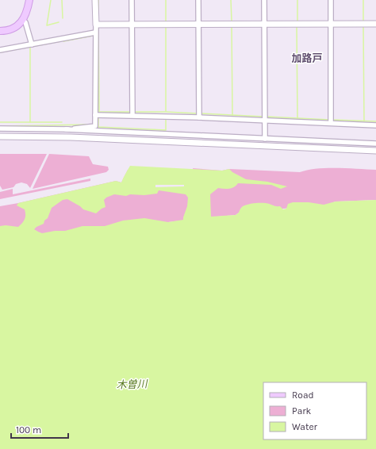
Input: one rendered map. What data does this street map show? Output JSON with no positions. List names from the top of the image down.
{
  "districts": ["加路戸"],
  "water": ["木曽川"],
  "legend": ["Road", "Park", "Water"],
  "scale_bar": "100 m"
}
